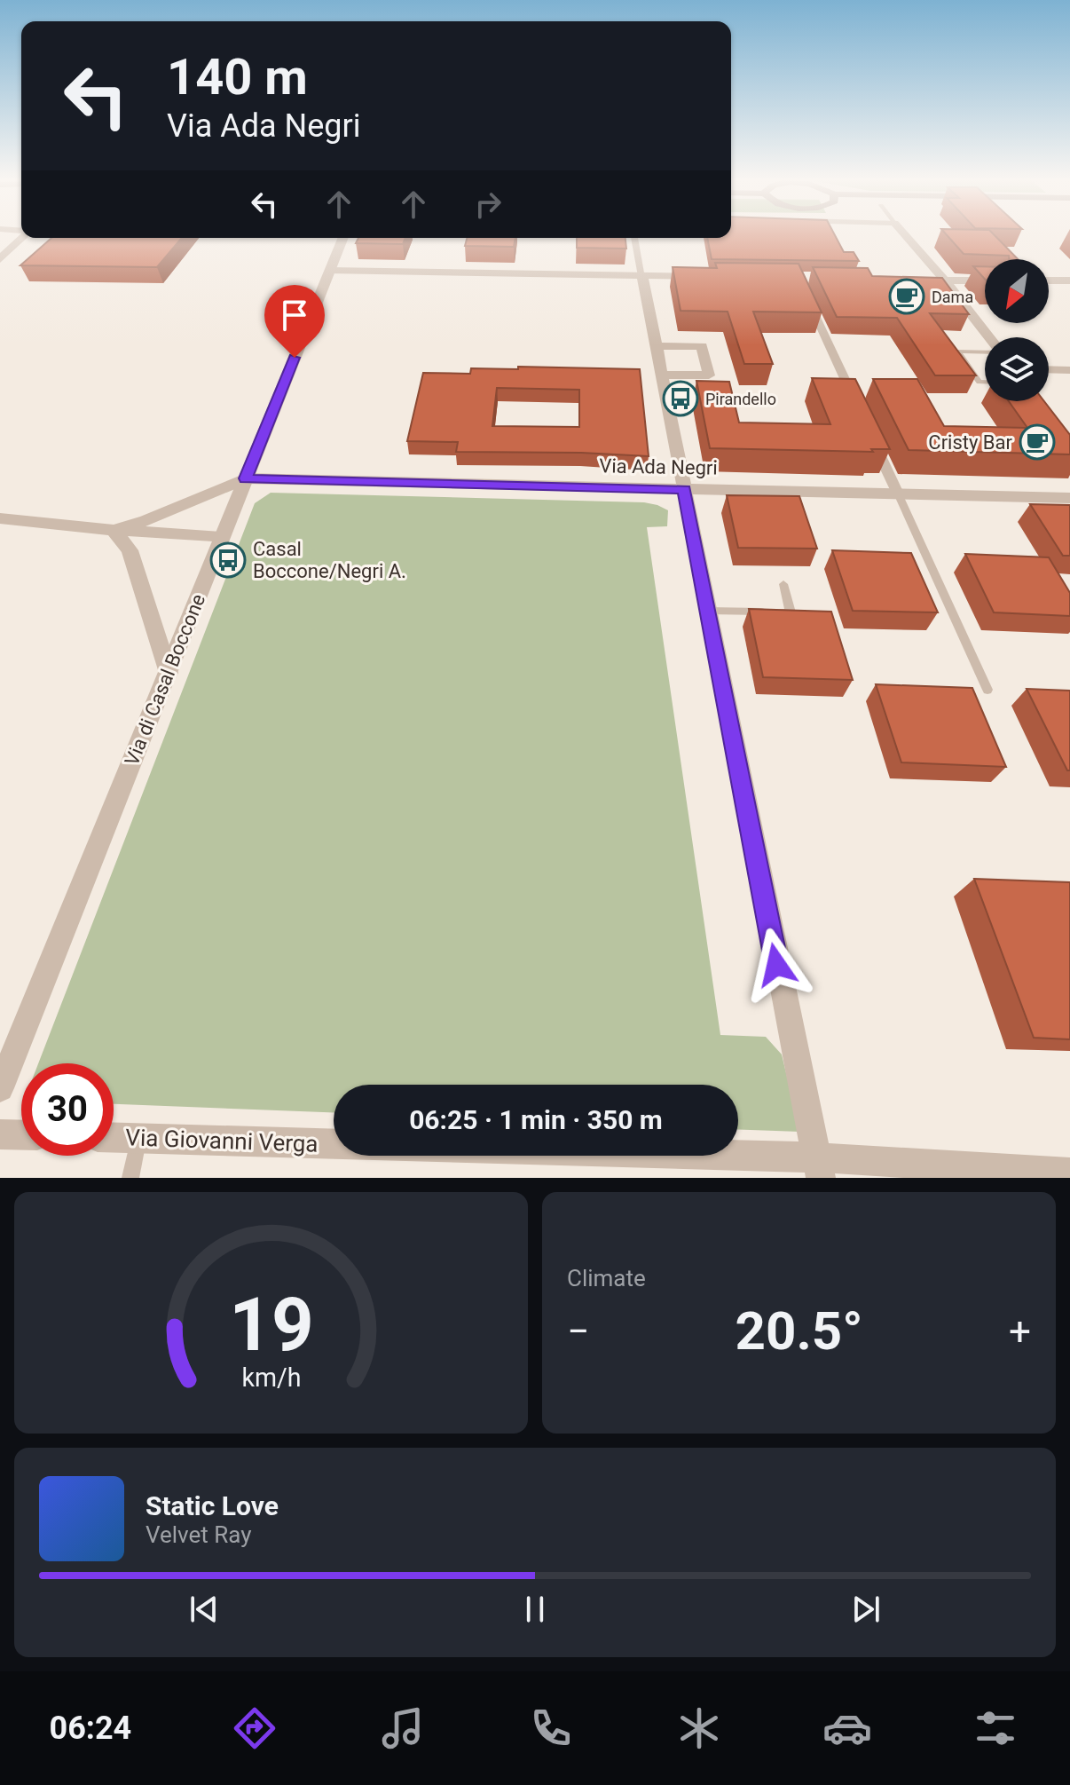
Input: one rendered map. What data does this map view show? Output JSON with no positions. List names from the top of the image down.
{
  "streets": {
    "street": ["Via Ada Negri", "Via di Casal Boccone", "Via Giovanni Verga"]
  },
  "crossings": [
    ["Via Ada Negri", "Via di Casal Boccone"]
  ],
  "places": {
    "cafe": ["Dama", "Cristy Bar"],
    "bus stop": ["Pirandello", "Casal Boccone/Negri A."]
  },
  "north": "bottom left",
  "page": {
    "turn": ["140 m", "Via Ada Negri"],
    "limit": "30",
    "trip": "06:25 · 1 min · 350 m",
    "tile": "Climate",
    "heat": ["−", "20.5°", "+"],
    "song": ["Static Love", "Velvet Ray"],
    "tabs": "06:24",
    "gauge": ["19", "km/h"]
  }
}
